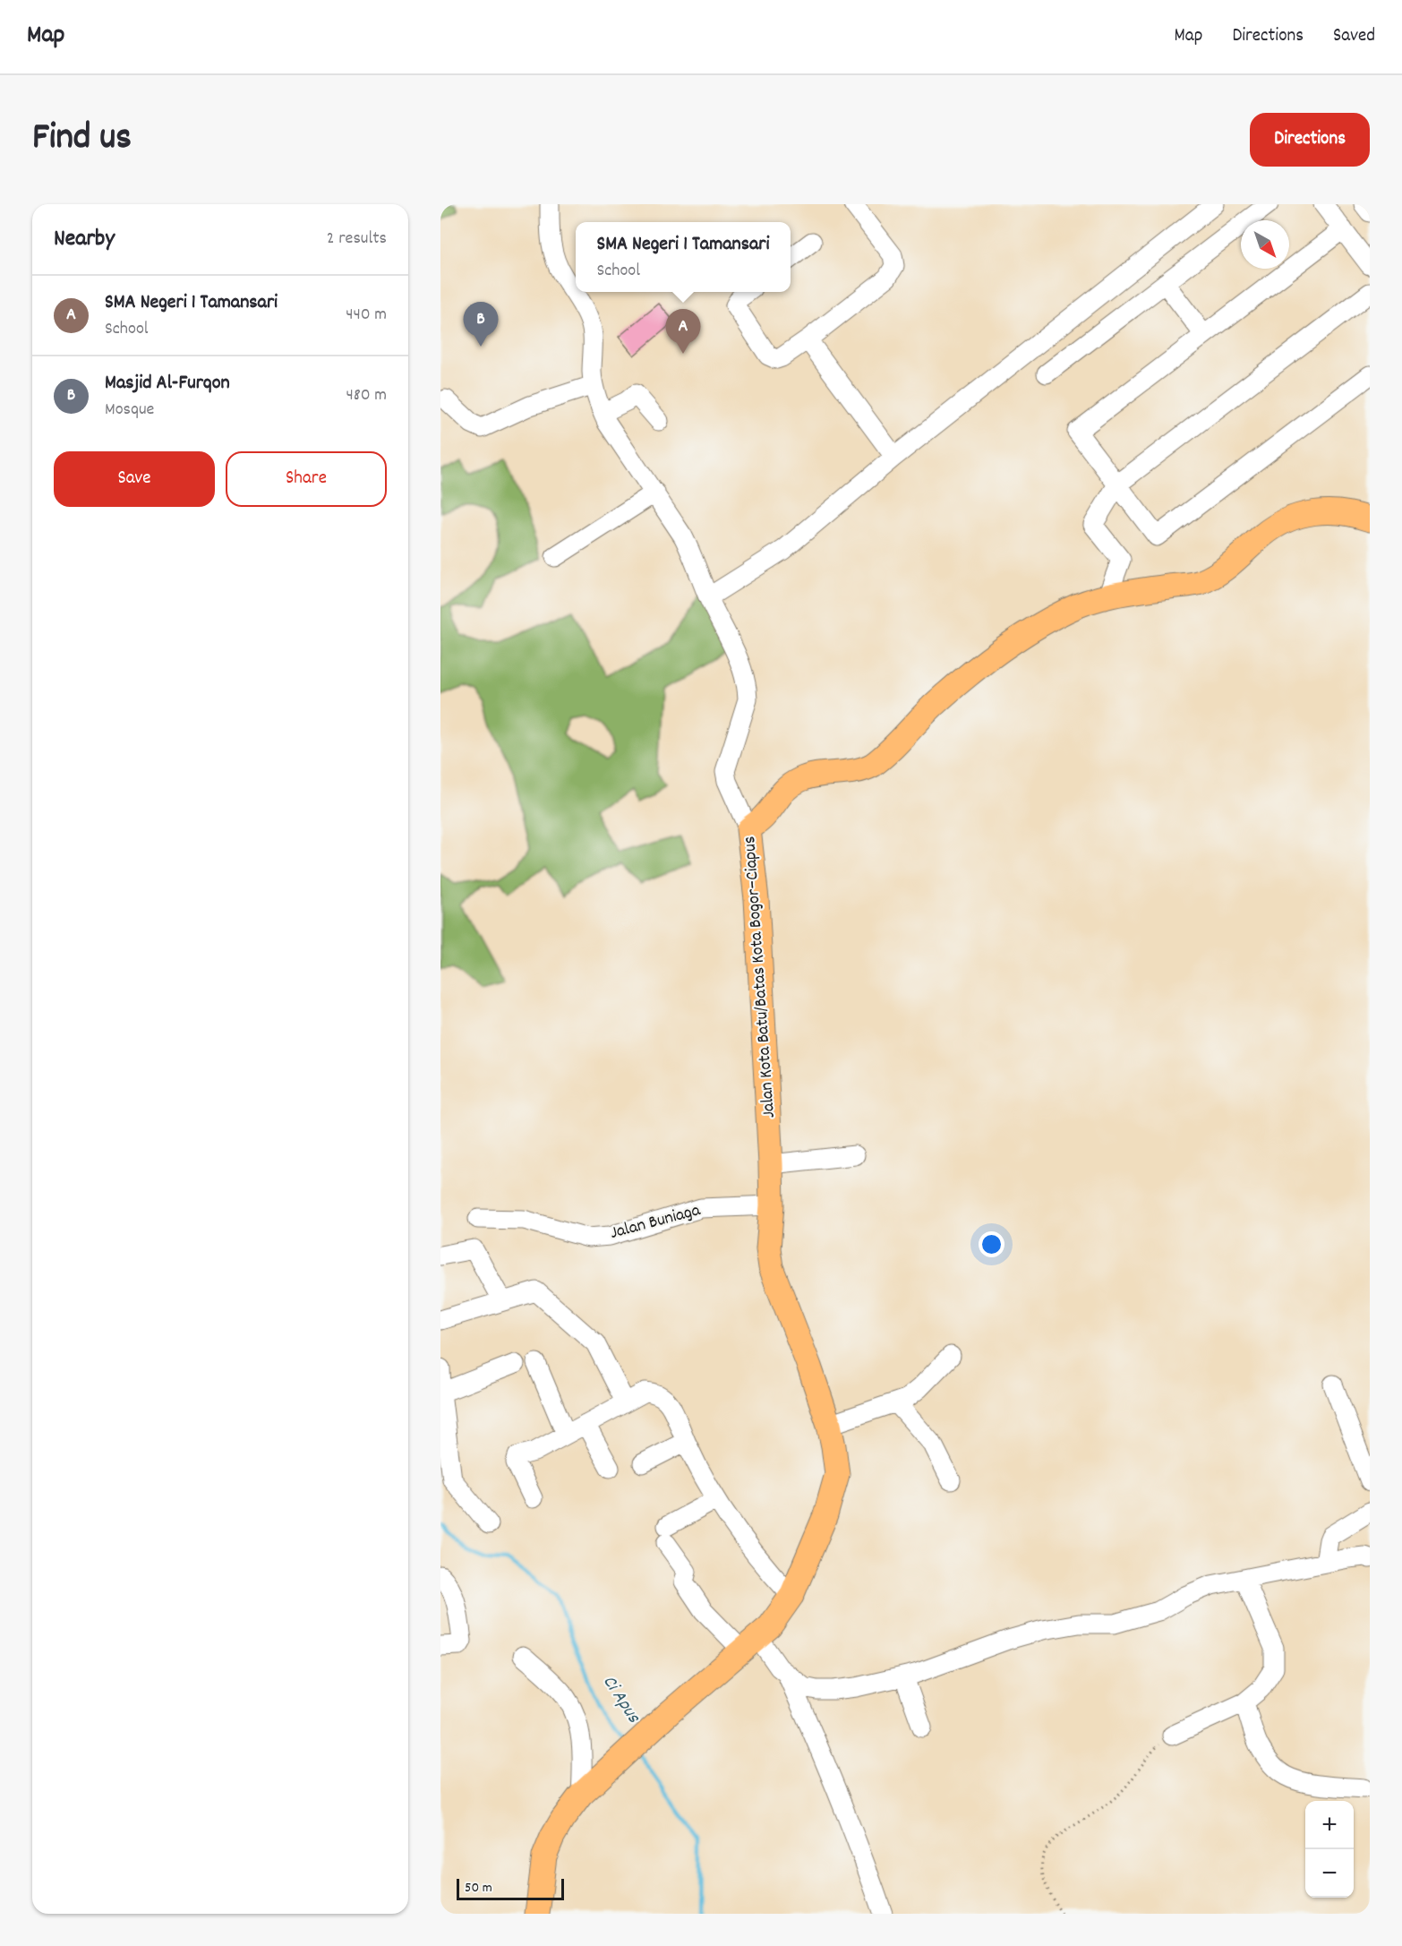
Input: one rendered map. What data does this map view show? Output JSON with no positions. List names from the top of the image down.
{
  "streets": {
    "main road": ["Jalan Kota Batu/Batas Kota Bogor–Ciapus"],
    "street": ["Jalan Buniaga"]
  },
  "crossings": [
    ["Jalan Kota Batu/Batas Kota Bogor–Ciapus", "Jalan Buniaga"]
  ],
  "water": ["Ci Apus"],
  "scale_bar": "50 m",
  "north": "bottom right",
  "page": {
    "header": "Map",
    "nav": ["Map", "Directions", "Saved"],
    "title": "Find us",
    "buttons": [
      "Directions",
      ["Save", "Share"]
    ],
    "heading": ["Nearby", "2 results"],
    "popup": ["SMA Negeri 1 Tamansari", "School"],
    "list": [
      {
        "mark": "A",
        "name": "SMA Negeri 1 Tamansari",
        "note": "School",
        "value": "440 m"
      },
      {
        "mark": "B",
        "name": "Masjid Al-Furqon",
        "note": "Mosque",
        "value": "480 m"
      }
    ],
    "pins": ["B", "A"],
    "map_buttons": ["+", "−"],
    "scale": "50 m"
  }
}
